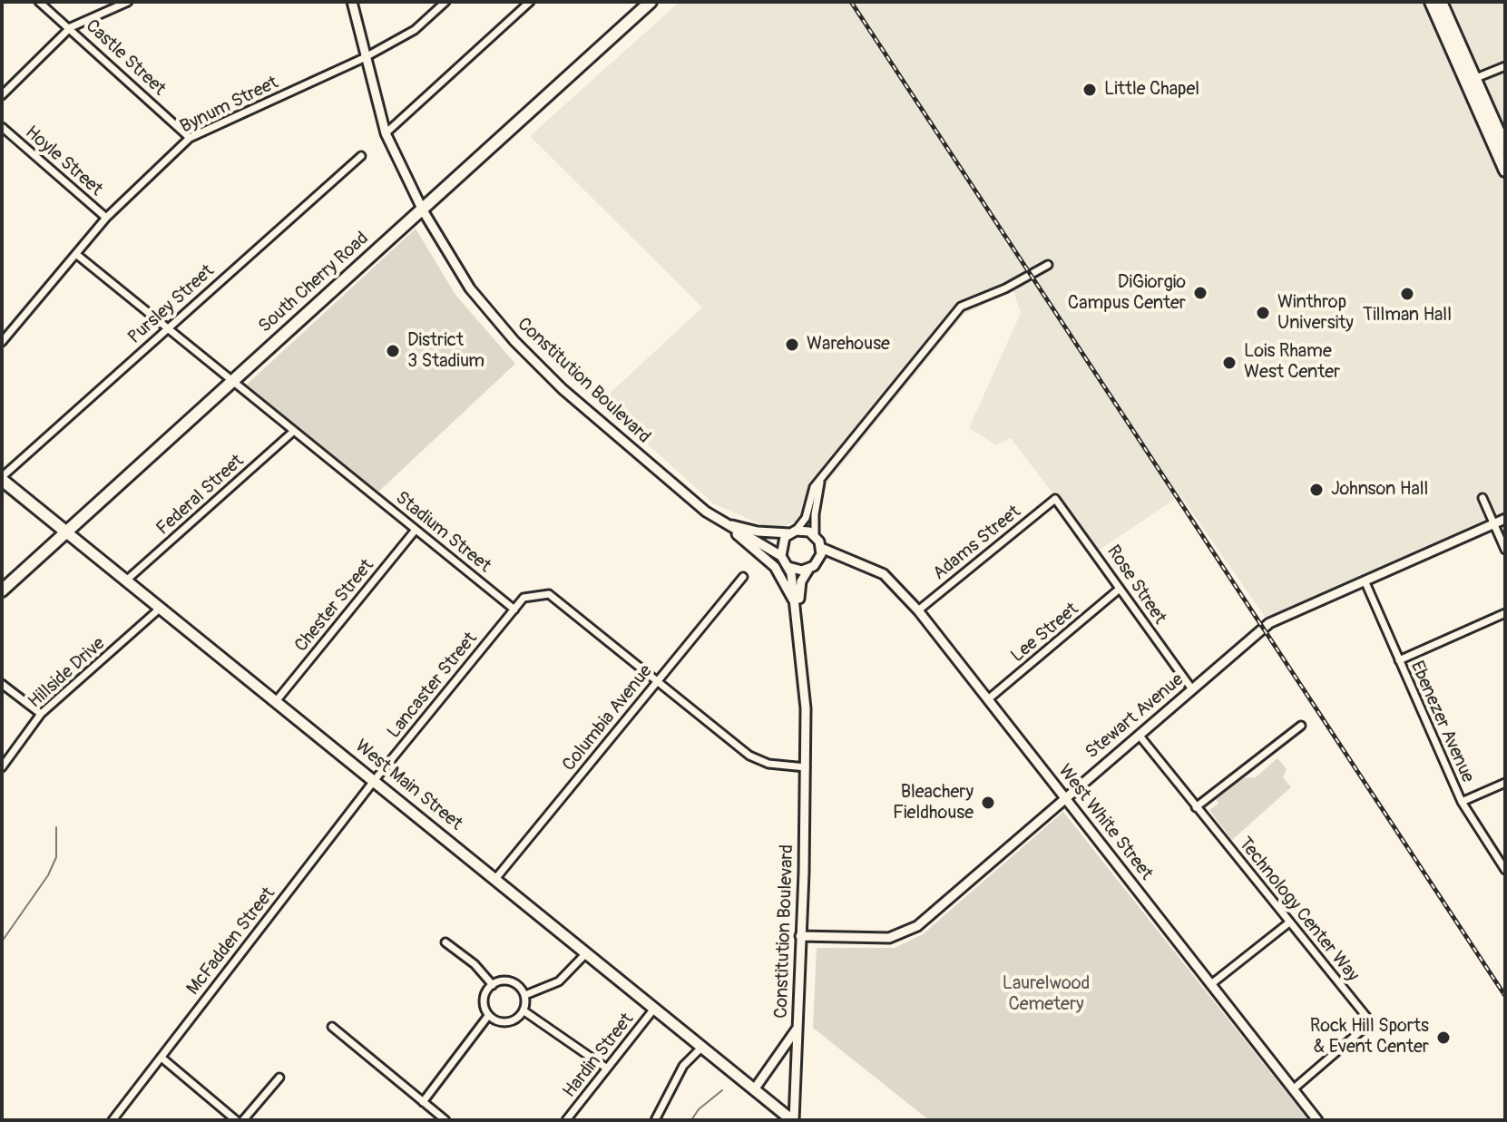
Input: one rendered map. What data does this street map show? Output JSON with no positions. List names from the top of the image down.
{
  "streets": {
    "main road": ["South Cherry Road", "West Main Street"],
    "street": [
      "Castle Street",
      "Bynum Street",
      "Hoyle Street",
      "Pursley Street",
      "Constitution Boulevard",
      "Federal Street",
      "Stadium Street",
      "Adams Street",
      "Rose Street",
      "Chester Street",
      "Lee Street",
      "Hillside Drive",
      "Lancaster Street",
      "Stewart Avenue",
      "Columbia Avenue",
      "Ebenezer Avenue",
      "West White Street",
      "Technology Center Way",
      "McFadden Street",
      "Hardin Street"
    ]
  },
  "crossings": [
    ["Castle Street", "Bynum Street"],
    ["Bynum Street", "Hoyle Street"],
    ["Bynum Street", "Constitution Boulevard"],
    ["Bynum Street", "Stadium Street"],
    ["South Cherry Road", "Constitution Boulevard"],
    ["South Cherry Road", "Stadium Street"],
    ["South Cherry Road", "West Main Street"],
    ["Pursley Street", "Stadium Street"],
    ["Pursley Street", "West Main Street"],
    ["Constitution Boulevard", "Stewart Avenue"],
    ["Constitution Boulevard", "West Main Street"],
    ["Constitution Boulevard", "West White Street"],
    ["Federal Street", "Stadium Street"],
    ["Federal Street", "West Main Street"],
    ["Stadium Street", "Chester Street"],
    ["Stadium Street", "Lancaster Street"],
    ["Adams Street", "Rose Street"],
    ["Adams Street", "West White Street"],
    ["Rose Street", "Lee Street"],
    ["Rose Street", "Stewart Avenue"],
    ["Chester Street", "West Main Street"],
    ["Lee Street", "West White Street"],
    ["Hillside Drive", "West Main Street"],
    ["Lancaster Street", "West Main Street"],
    ["Lancaster Street", "McFadden Street"],
    ["Stewart Avenue", "Ebenezer Avenue"],
    ["Stewart Avenue", "West White Street"],
    ["Stewart Avenue", "Technology Center Way"],
    ["Columbia Avenue", "West Main Street"],
    ["West Main Street", "McFadden Street"],
    ["West Main Street", "Hardin Street"],
    ["West White Street", "Technology Center Way"]
  ],
  "parks": ["Laurelwood Cemetery"],
  "places": [
    "Little Chapel",
    "DiGiorgio Campus Center",
    "Tillman Hall",
    "Winthrop University",
    "Warehouse",
    "District 3 Stadium",
    "Lois Rhame West Center",
    "Johnson Hall",
    "Bleachery Fieldhouse",
    "Rock Hill Sports & Event Center"
  ]
}
